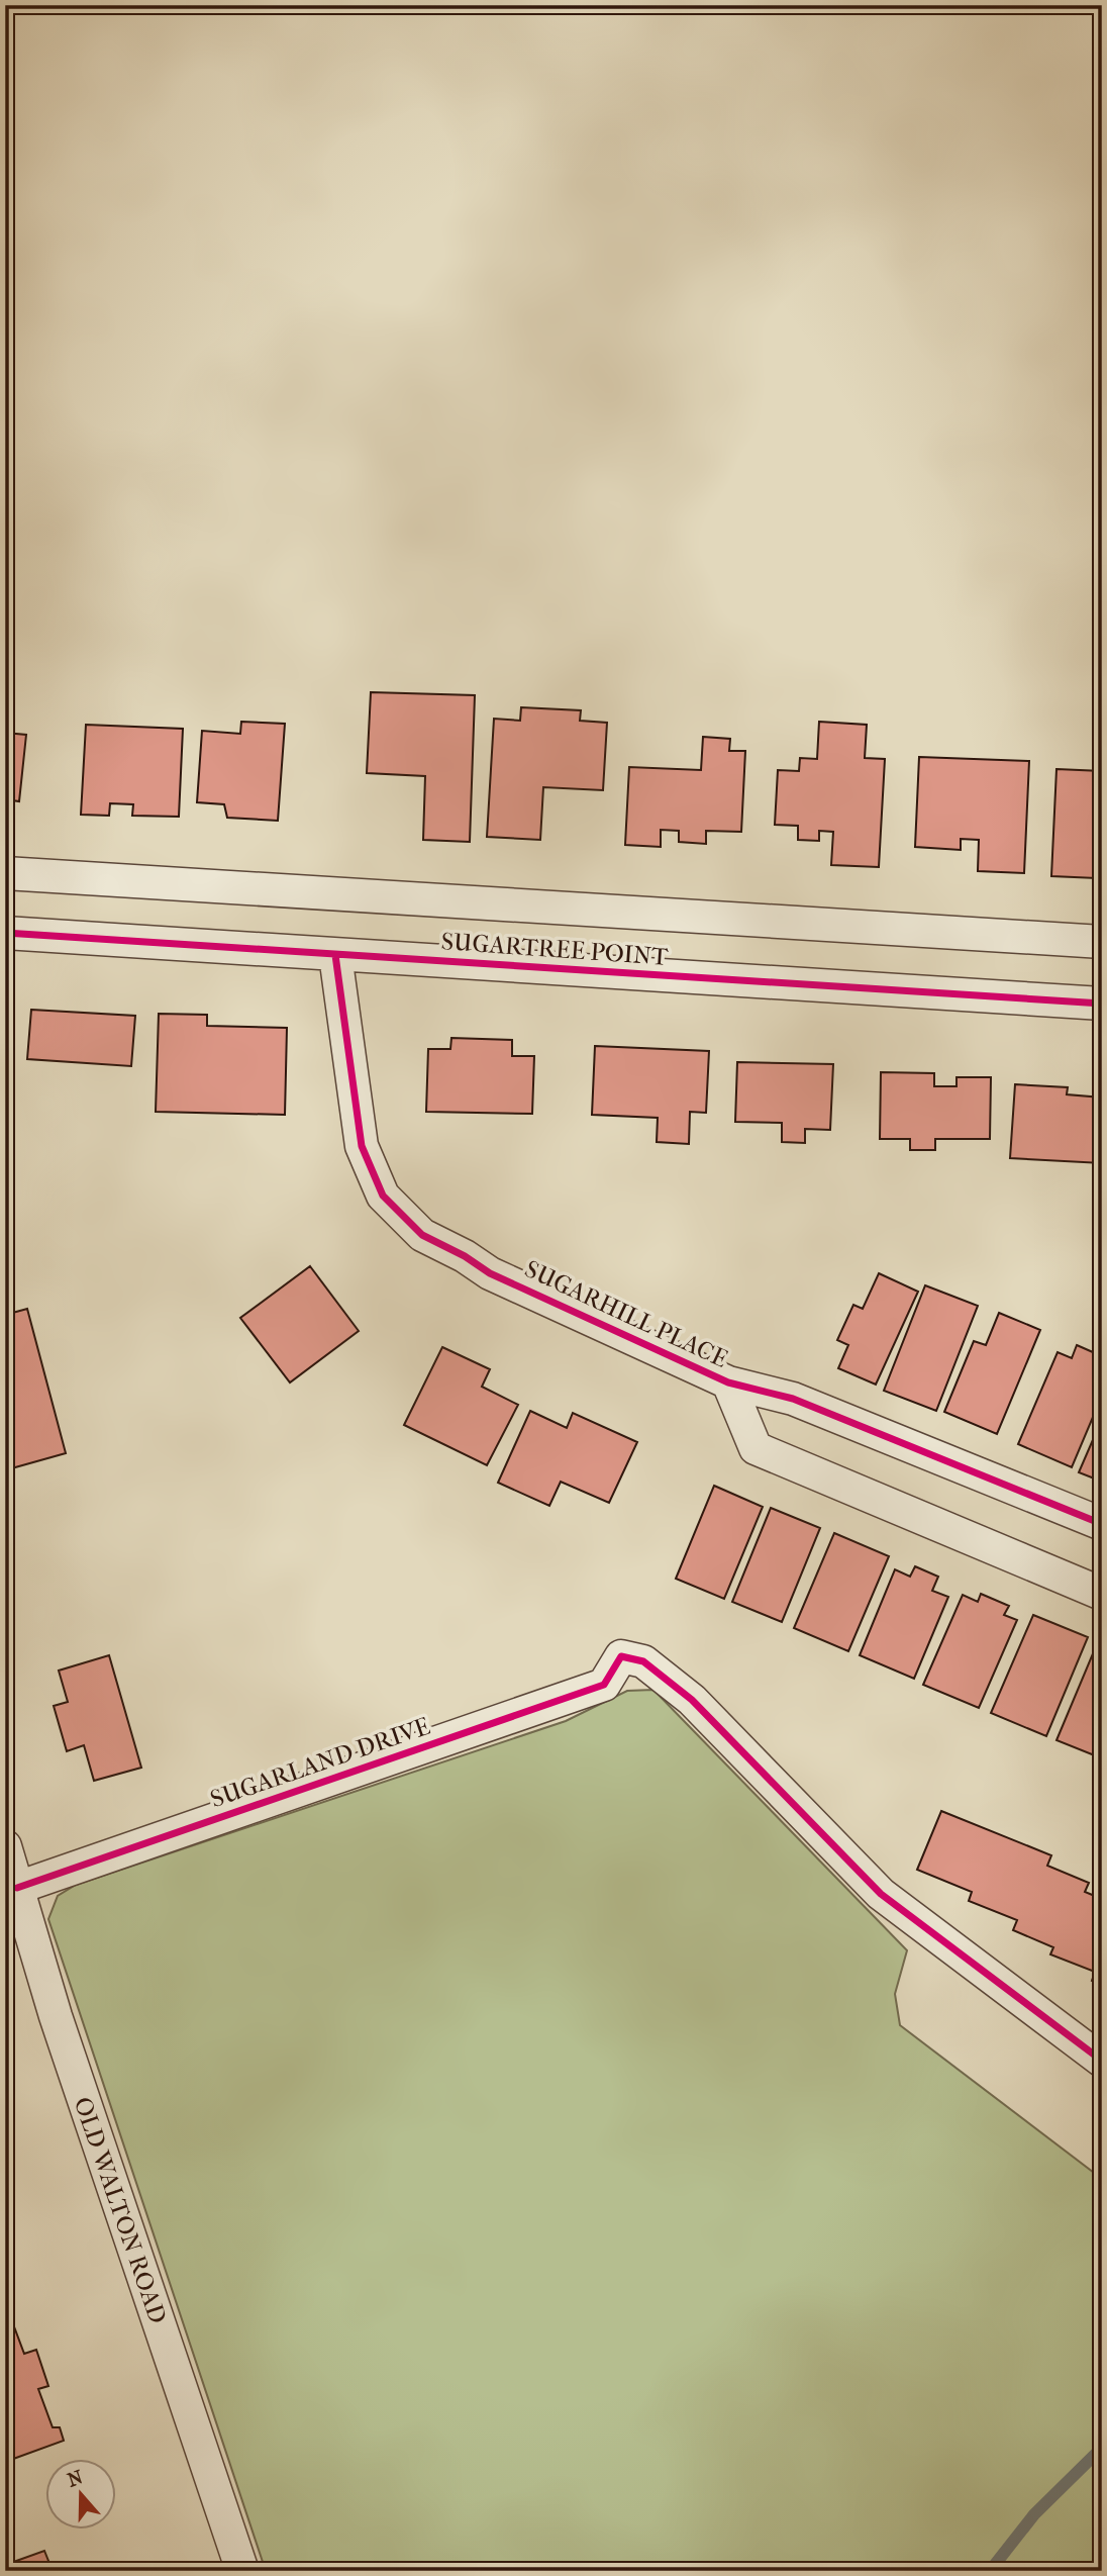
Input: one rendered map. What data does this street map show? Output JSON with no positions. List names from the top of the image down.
{
  "streets": {
    "street": [
      "SUGARTREE POINT",
      "SUGARHILL PLACE",
      "SUGARLAND DRIVE",
      "OLD WALTON ROAD"
    ]
  },
  "crossings": [
    ["SUGARTREE POINT", "SUGARHILL PLACE"],
    ["SUGARLAND DRIVE", "OLD WALTON ROAD"]
  ],
  "north": "top"
}
